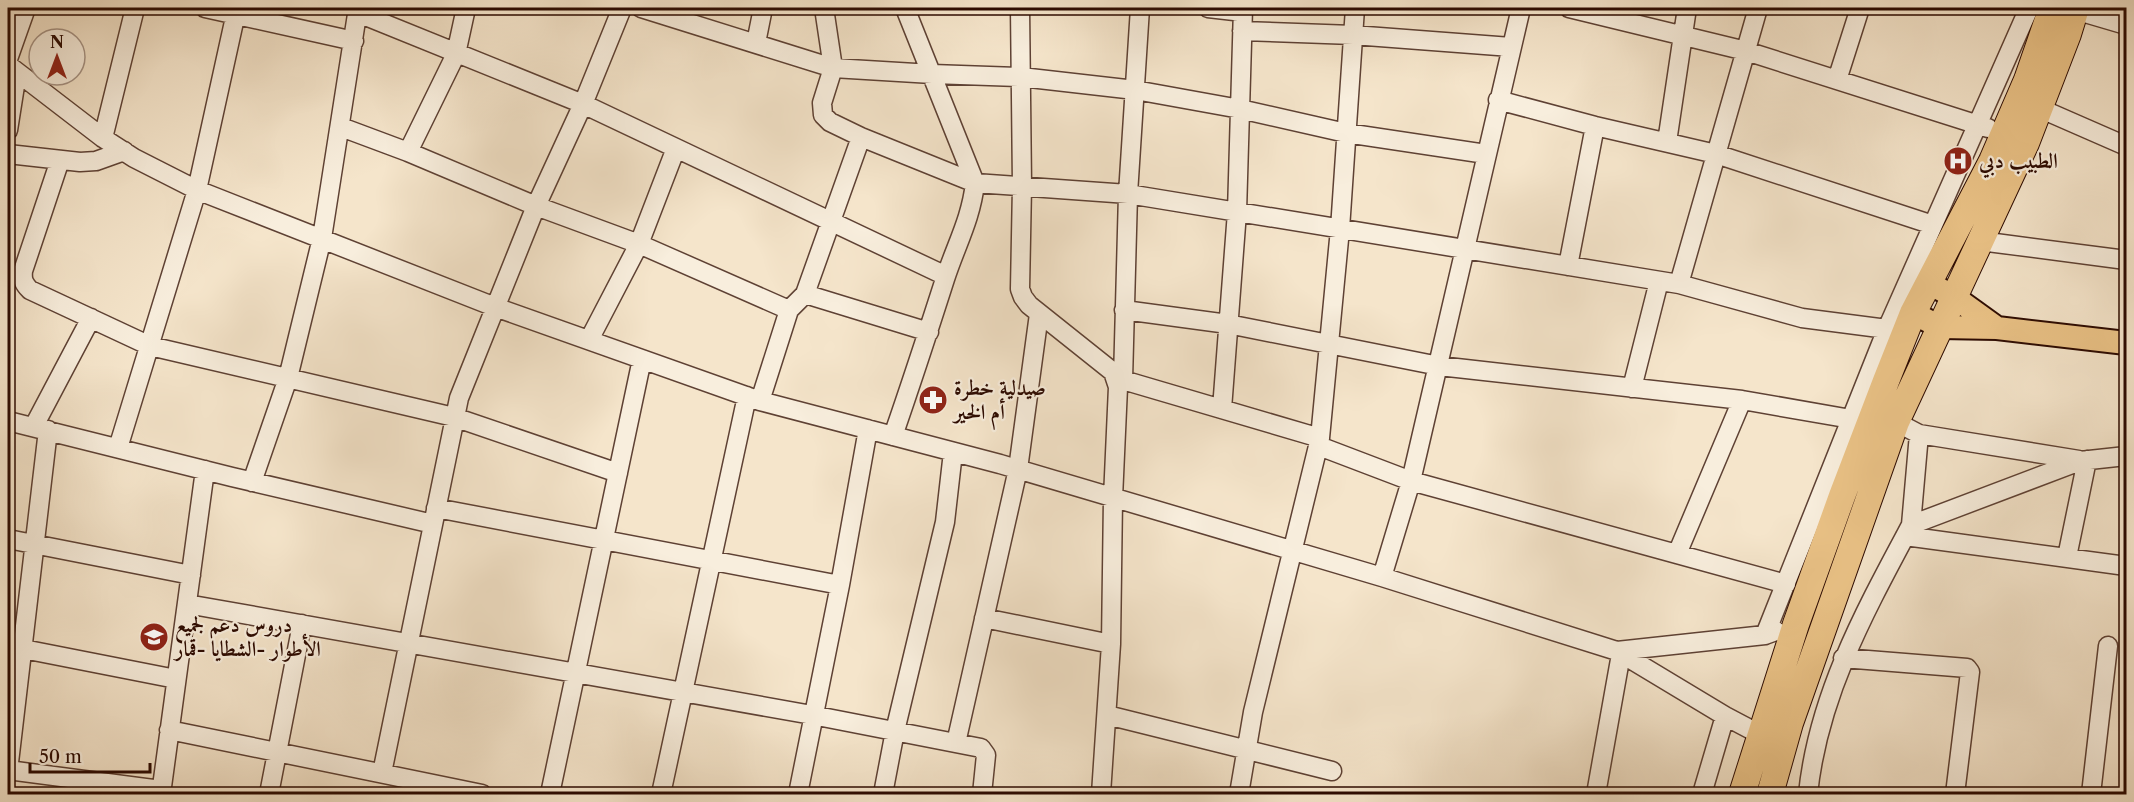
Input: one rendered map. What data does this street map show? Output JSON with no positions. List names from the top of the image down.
{
  "places": {
    "hospital": ["الطبيب دبي"],
    "pharmacy": ["صيدلية خطرة أم الخير"],
    "school or university": ["دروس دعم لجميع الأطوار -الشطايا -قمار"]
  },
  "scale_bar": "50 m",
  "north": "top"
}
